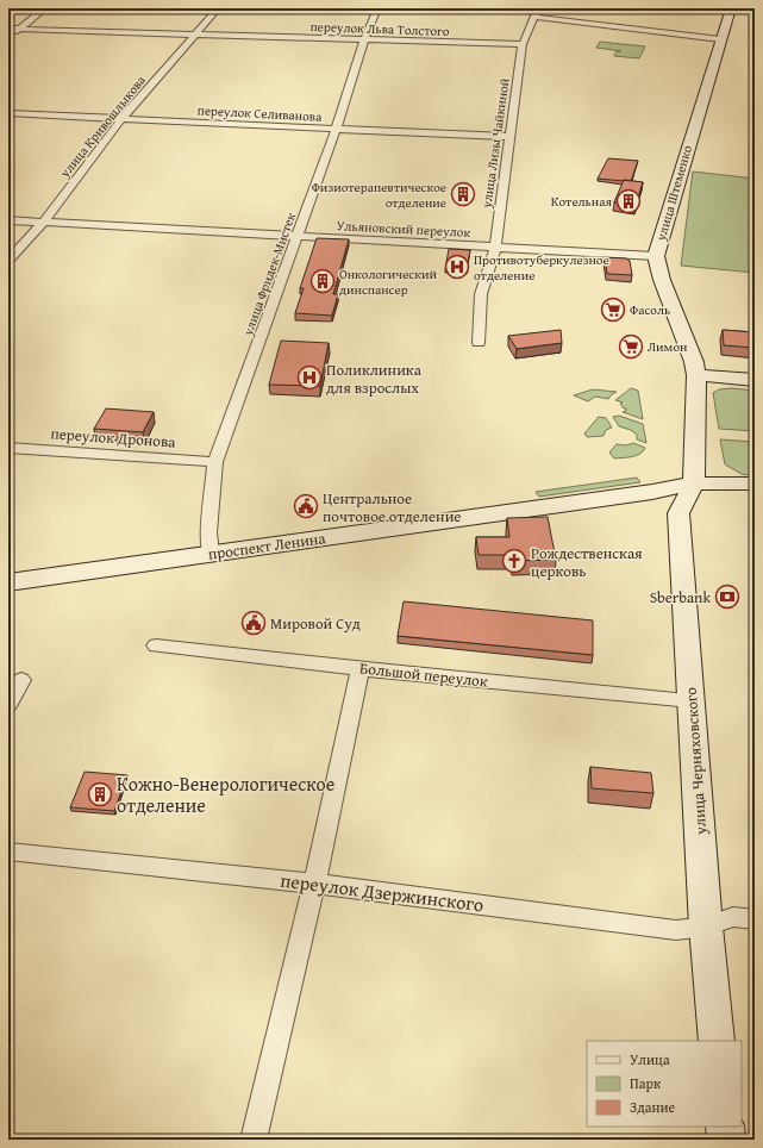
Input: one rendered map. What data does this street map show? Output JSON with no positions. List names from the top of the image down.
{
  "streets": {
    "main road": ["улица Штеменко", "проспект Ленина", "улица Черняховского"],
    "street": [
      "переулок Льва Толстого",
      "переулок Селиванова",
      "улица Кривошлыкова",
      "улица Лизы Чайкиной",
      "Ульяновский переулок",
      "улица Фридек-Мистек",
      "переулок Дронова",
      "Большой переулок",
      "переулок Дзержинского"
    ]
  },
  "crossings": [
    ["переулок Льва Толстого", "улица Кривошлыкова"],
    ["переулок Льва Толстого", "улица Лизы Чайкиной"],
    ["переулок Льва Толстого", "улица Фридек-Мистек"],
    ["переулок Селиванова", "улица Кривошлыкова"],
    ["переулок Селиванова", "улица Лизы Чайкиной"],
    ["переулок Селиванова", "улица Фридек-Мистек"],
    ["улица Кривошлыкова", "Ульяновский переулок"],
    ["улица Лизы Чайкиной", "Ульяновский переулок"],
    ["улица Штеменко", "Ульяновский переулок"],
    ["улица Штеменко", "проспект Ленина"],
    ["улица Штеменко", "улица Черняховского"],
    ["Ульяновский переулок", "улица Фридек-Мистек"],
    ["улица Фридек-Мистек", "переулок Дронова"],
    ["улица Фридек-Мистек", "проспект Ленина"],
    ["проспект Ленина", "улица Черняховского"],
    ["Большой переулок", "улица Черняховского"],
    ["улица Черняховского", "переулок Дзержинского"]
  ],
  "places": {
    "building": [
      "Физиотерапевтическое отделение",
      "Котельная",
      "Онкологический динспансер",
      "Кожно-Венерологическое отделение"
    ],
    "hospital": ["Противотуберкулезное отделение", "Поликлиника для взрослых"],
    "supermarket": ["Фасоль", "Лимон"],
    "public building": ["Центральное почтовое отделение", "Мировой Суд"],
    "church": ["Рождественская церковь"],
    "bank": ["Sberbank"]
  },
  "legend": ["Улица", "Парк", "Здание"]
}
